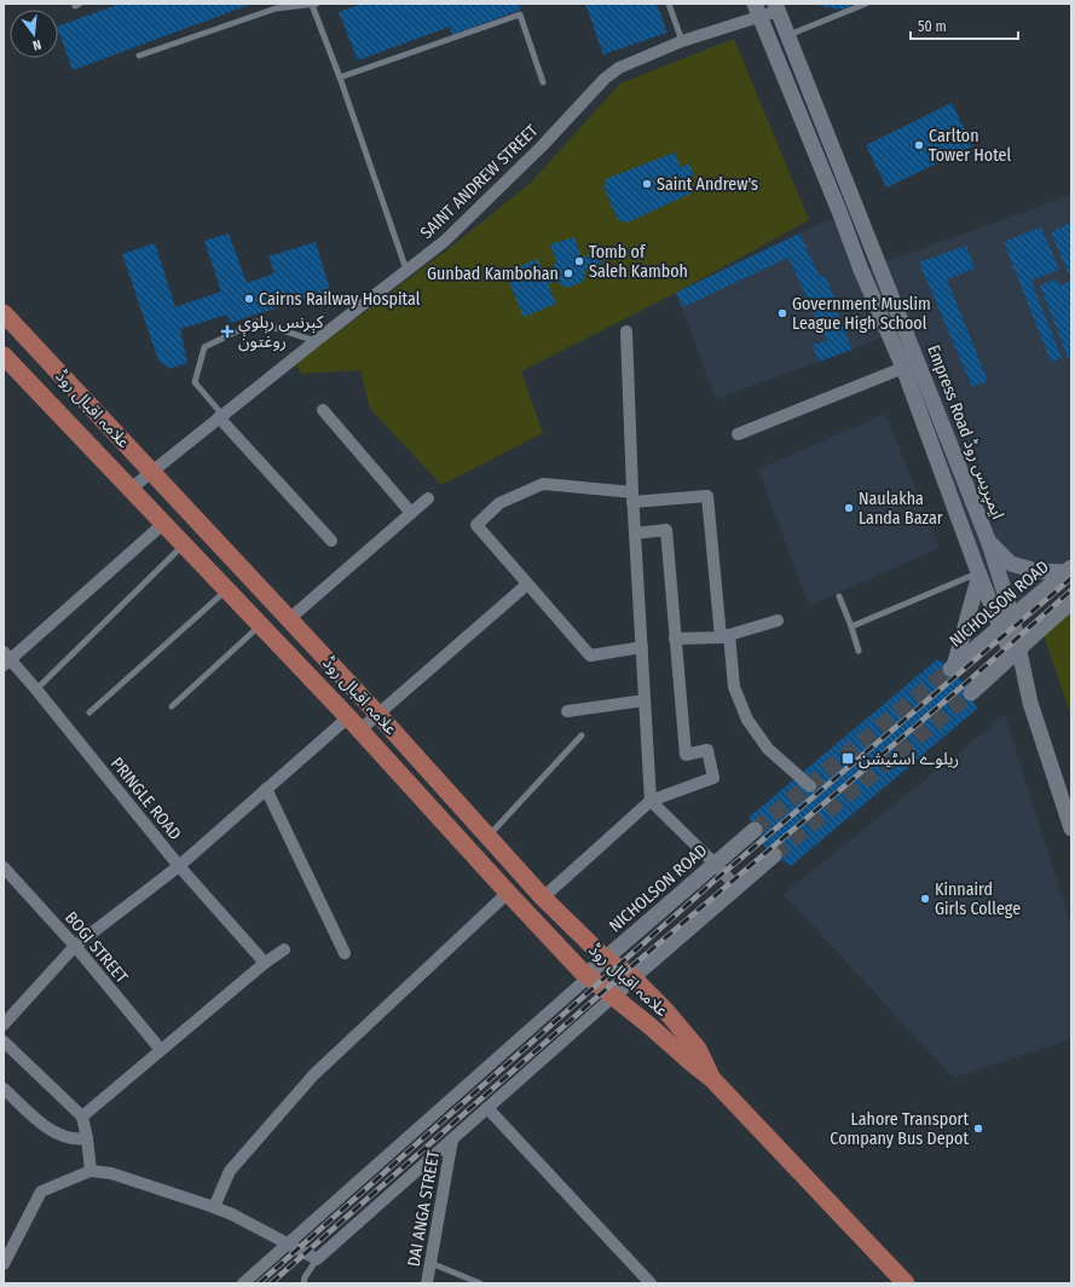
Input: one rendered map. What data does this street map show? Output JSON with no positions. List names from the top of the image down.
{
  "streets": {
    "main road": ["علامہ اقبال روڈ", "Empress Road ایمپریس روڈ", "NICHOLSON ROAD"],
    "street": [
      "SAINT ANDREW STREET",
      "PRINGLE ROAD",
      "BOGI STREET",
      "DAI ANGA STREET"
    ]
  },
  "crossings": [
    ["SAINT ANDREW STREET", "علامہ اقبال روڈ"],
    ["SAINT ANDREW STREET", "Empress Road ایمپریس روڈ"],
    ["علامہ اقبال روڈ", "NICHOLSON ROAD"],
    ["Empress Road ایمپریس روڈ", "NICHOLSON ROAD"]
  ],
  "places": {
    "other": [
      "Carlton Tower Hotel",
      "Saint Andrew's",
      "Tomb of Saleh Kamboh",
      "Gunbad Kambohan",
      "Cairns Railway Hospital",
      "Government Muslim League High School",
      "Naulakha Landa Bazar",
      "Kinnaird Girls College",
      "Lahore Transport Company Bus Depot"
    ],
    "health": ["کېرنس رېلوې روغتون"],
    "transit": ["ریلوے اسٹیشن"]
  },
  "scale_bar": "50 m",
  "north": "bottom"
}
